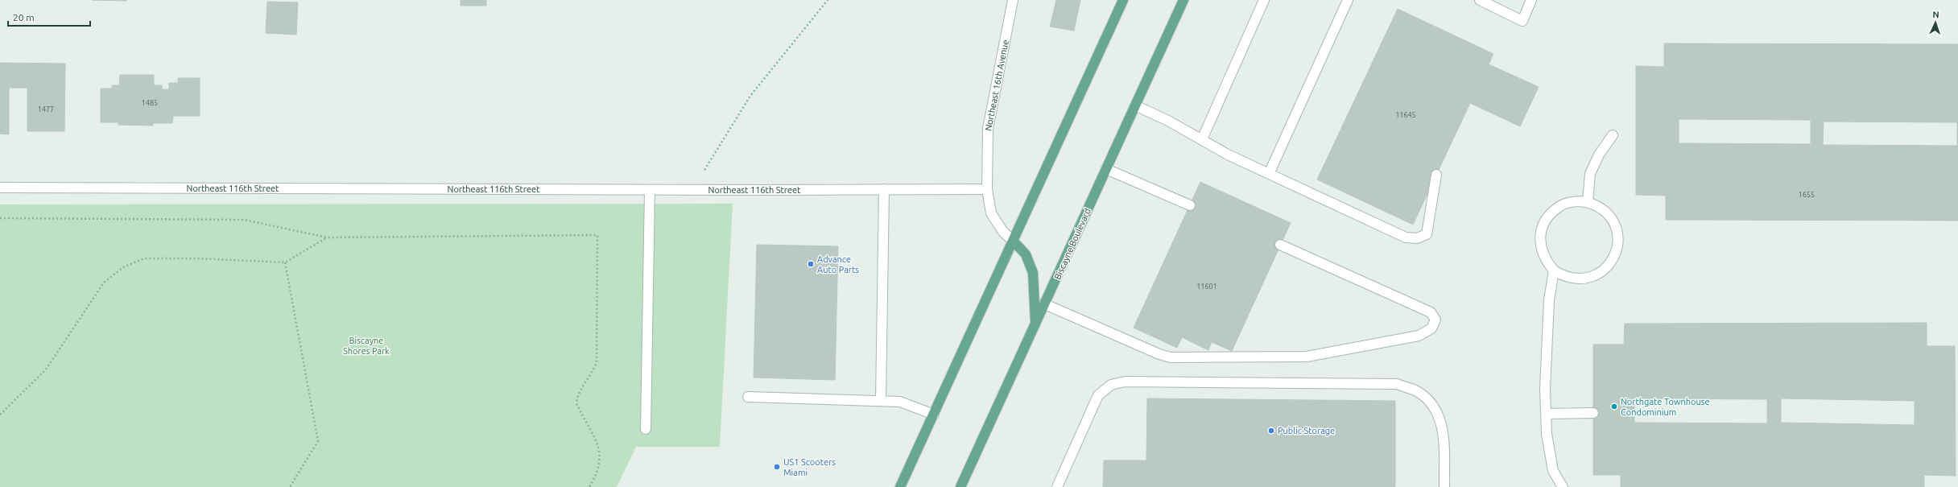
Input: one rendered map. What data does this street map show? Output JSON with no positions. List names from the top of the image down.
{
  "streets": {
    "main road": ["Biscayne Boulevard"],
    "street": ["Northeast 16th Avenue", "Northeast 116th Street"]
  },
  "crossings": [
    ["Northeast 16th Avenue", "Northeast 116th Street"]
  ],
  "parks": ["Biscayne Shores Park"],
  "places": [
    "Advance Auto Parts",
    "Northgate Townhouse Condominium",
    "Public Storage",
    "US1 Scooters Miami"
  ],
  "house_numbers": [
    "1485",
    "1477",
    "11645",
    "1655",
    "11601"
  ],
  "scale_bar": "20 m",
  "north": "top"
}
